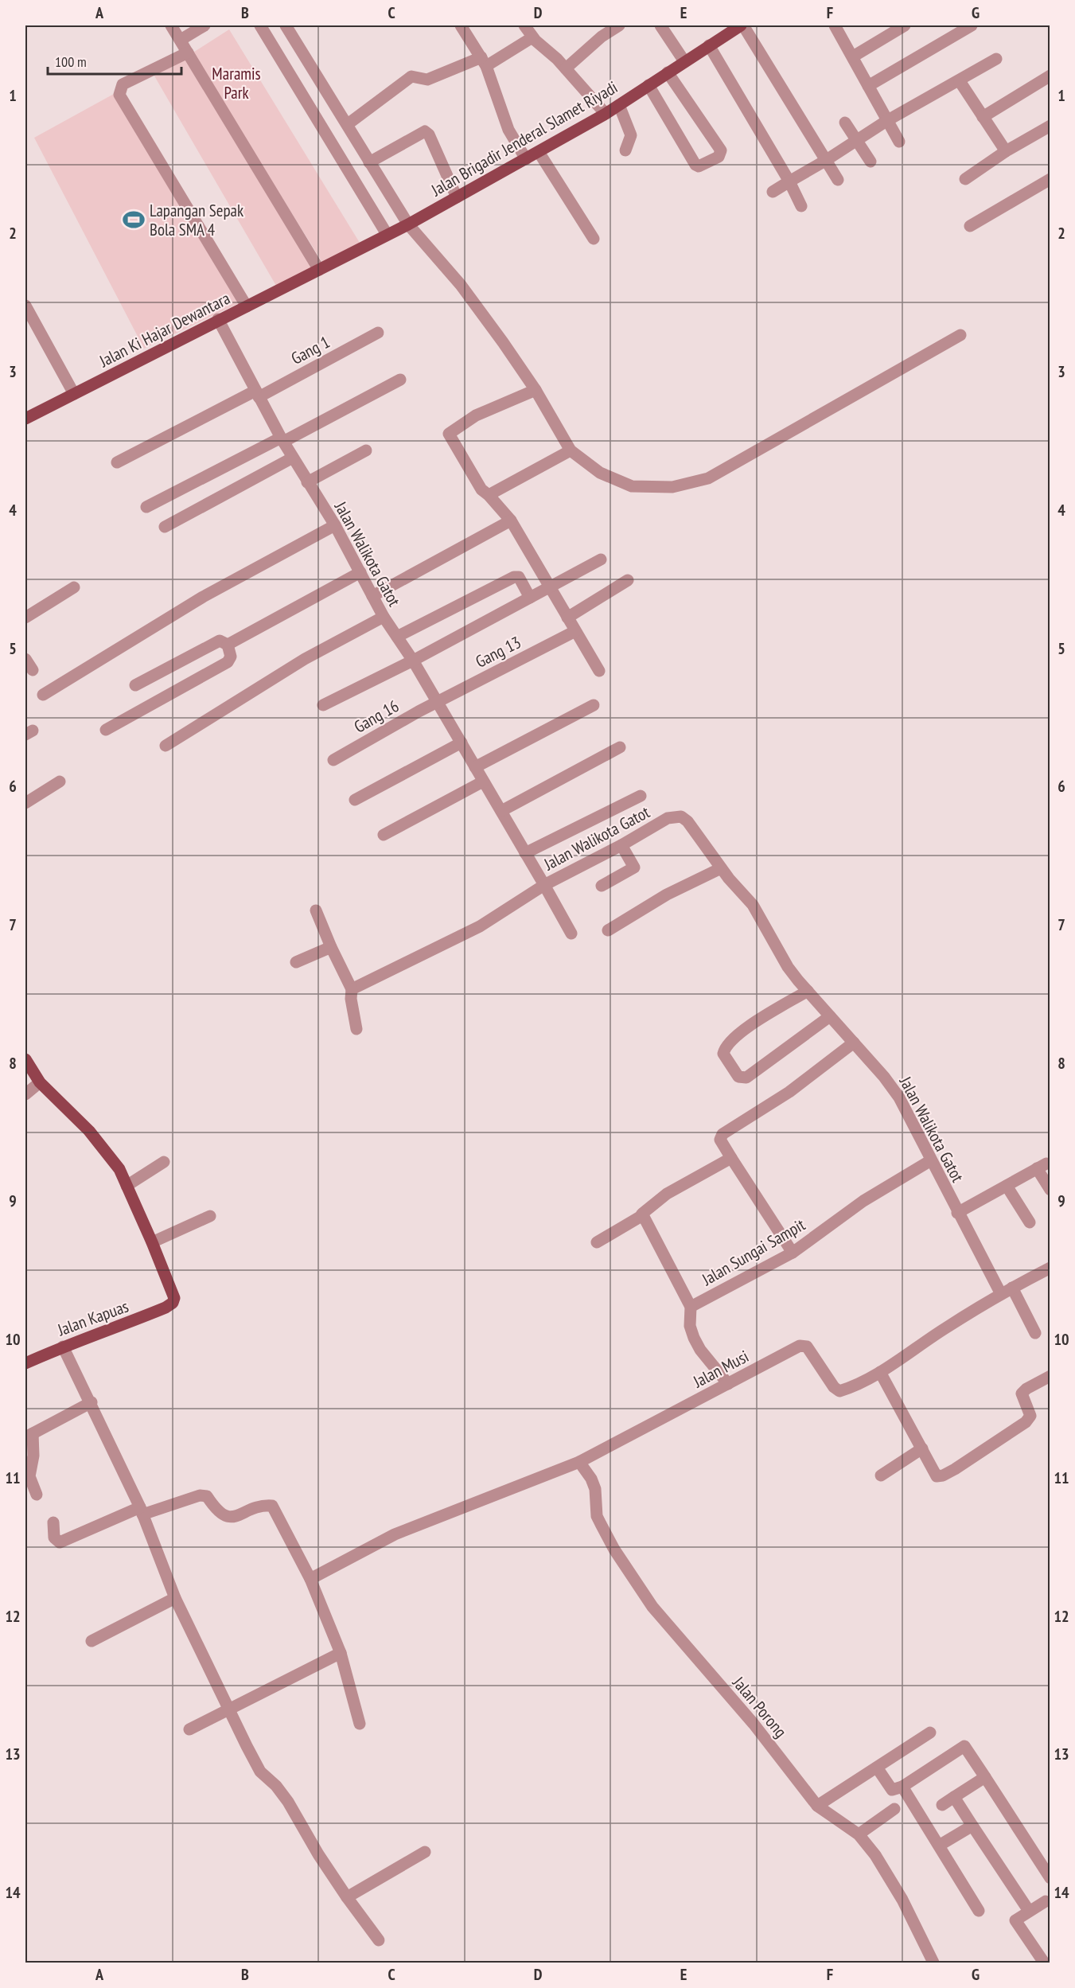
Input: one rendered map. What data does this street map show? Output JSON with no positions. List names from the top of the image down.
{
  "streets": {
    "main road": ["Jalan Brigadir Jenderal Slamet Riyadi", "Jalan Ki Hajar Dewantara", "Jalan Kapuas"],
    "street": [
      "Gang 1",
      "Jalan Walikota Gatot",
      "Gang 13",
      "Gang 16",
      "Jalan Sungai Sampit",
      "Jalan Musi",
      "Jalan Porong"
    ]
  },
  "crossings": [
    ["Jalan Brigadir Jenderal Slamet Riyadi", "Jalan Ki Hajar Dewantara"],
    ["Jalan Ki Hajar Dewantara", "Jalan Walikota Gatot"],
    ["Gang 1", "Jalan Walikota Gatot"],
    ["Jalan Walikota Gatot", "Gang 13"],
    ["Jalan Walikota Gatot", "Gang 16"],
    ["Jalan Walikota Gatot", "Jalan Sungai Sampit"],
    ["Jalan Walikota Gatot", "Jalan Musi"],
    ["Gang 13", "Gang 16"],
    ["Jalan Sungai Sampit", "Jalan Musi"],
    ["Jalan Musi", "Jalan Porong"]
  ],
  "parks": ["Maramis Park"],
  "places": {
    "sports": ["Lapangan Sepak Bola SMA 4"]
  },
  "scale_bar": "100 m",
  "grid": {
    "columns": [
      "A",
      "B",
      "C",
      "D",
      "E",
      "F",
      "G"
    ],
    "rows": [
      "1",
      "2",
      "3",
      "4",
      "5",
      "6",
      "7",
      "8",
      "9",
      "10",
      "11",
      "12",
      "13",
      "14"
    ]
  }
}
